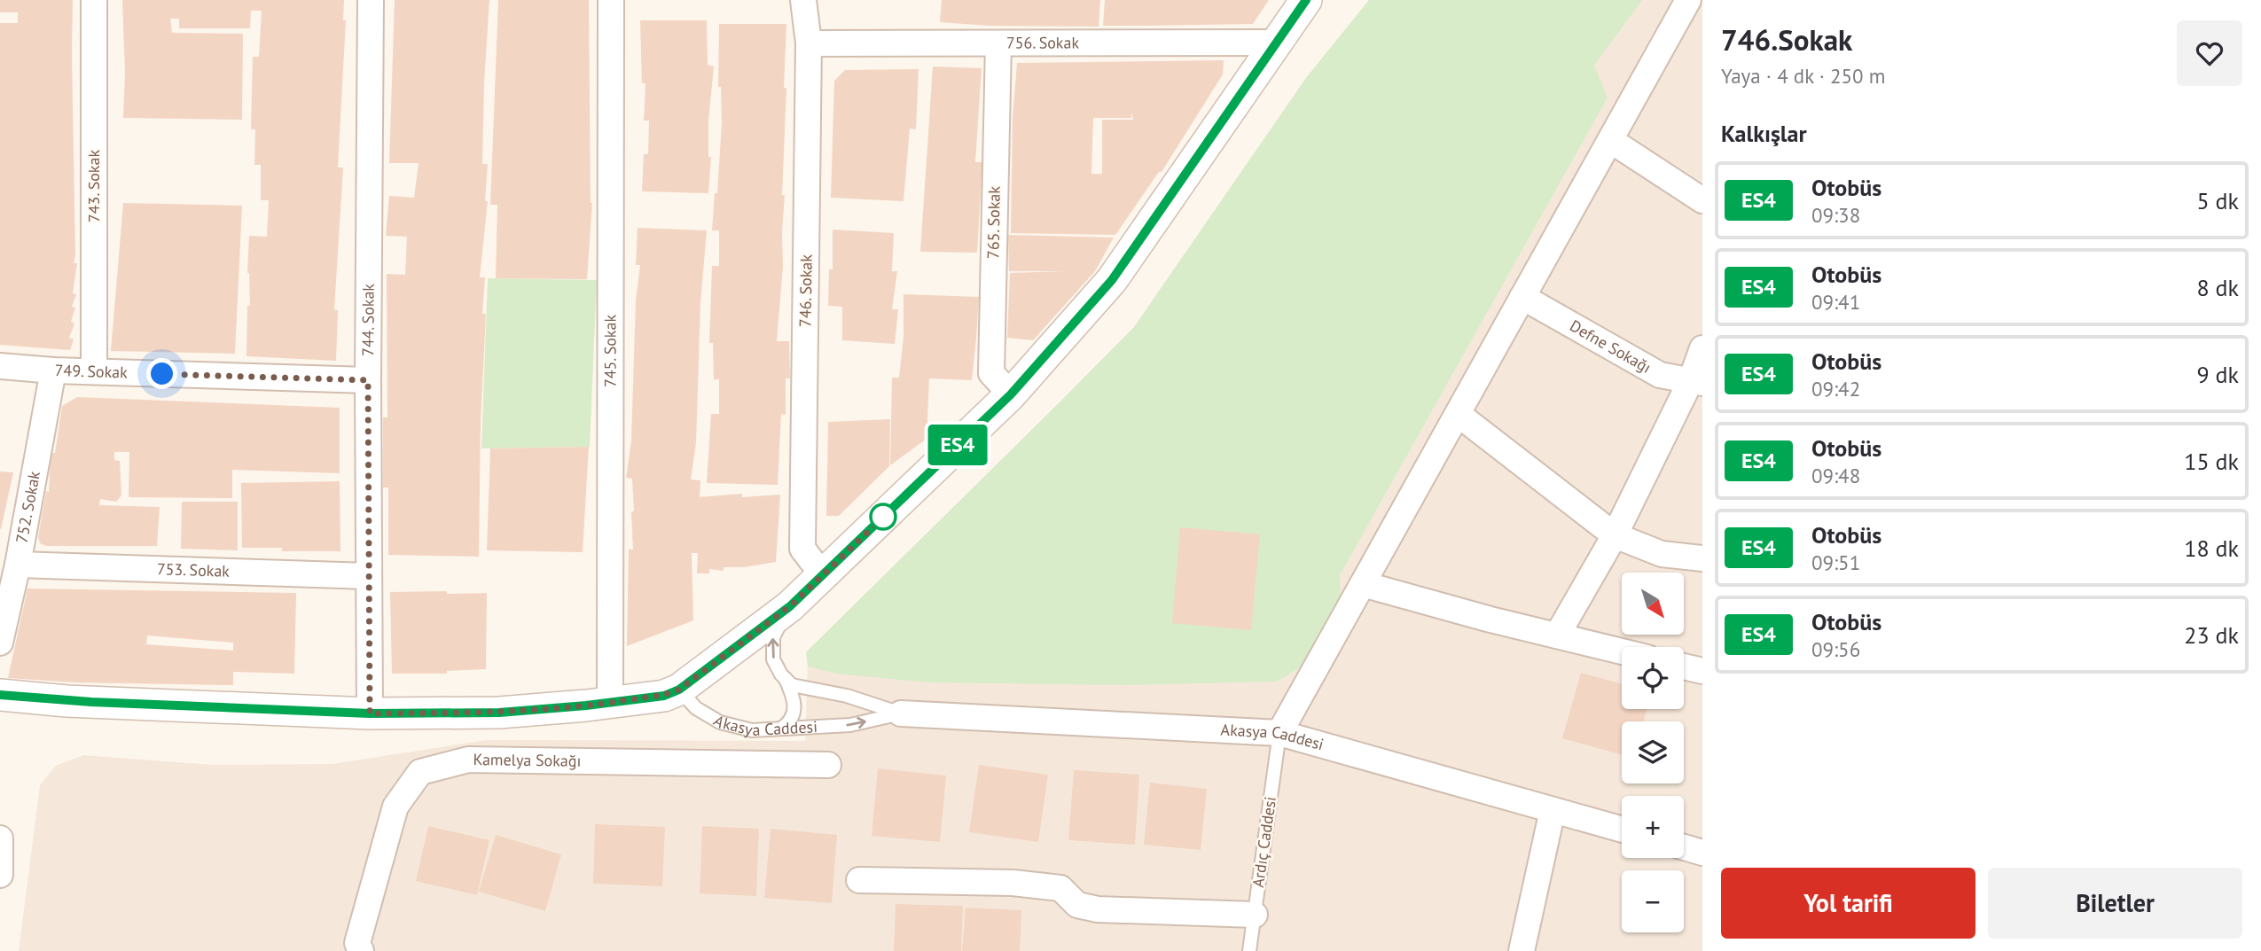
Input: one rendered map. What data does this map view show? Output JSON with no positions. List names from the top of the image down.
{
  "streets": {
    "street": [
      "756. Sokak",
      "743. Sokak",
      "765. Sokak",
      "746. Sokak",
      "744. Sokak",
      "Defne Sokağı",
      "745. Sokak",
      "749. Sokak",
      "752. Sokak",
      "753. Sokak",
      "Akasya Caddesi",
      "Kamelya Sokağı"
    ],
    "lane": ["Ardıç Caddesi"]
  },
  "crossings": [
    ["756. Sokak", "765. Sokak"],
    ["756. Sokak", "746. Sokak"],
    ["743. Sokak", "749. Sokak"],
    ["744. Sokak", "749. Sokak"],
    ["744. Sokak", "753. Sokak"],
    ["749. Sokak", "752. Sokak"],
    ["752. Sokak", "753. Sokak"],
    ["Akasya Caddesi", "Ardıç Caddesi"]
  ],
  "lines": ["bus line ES4"],
  "north": "bottom right",
  "page": {
    "on_map": "ES4",
    "heading": [
      ["746.Sokak", "Yaya · 4 dk · 250 m"],
      "Kalkışlar"
    ],
    "list": [
      {
        "mark": "ES4",
        "name": "Otobüs",
        "note": "09:38",
        "value": "5 dk"
      },
      {
        "mark": "ES4",
        "name": "Otobüs",
        "note": "09:41",
        "value": "8 dk"
      },
      {
        "mark": "ES4",
        "name": "Otobüs",
        "note": "09:42",
        "value": "9 dk"
      },
      {
        "mark": "ES4",
        "name": "Otobüs",
        "note": "09:48",
        "value": "15 dk"
      },
      {
        "mark": "ES4",
        "name": "Otobüs",
        "note": "09:51",
        "value": "18 dk"
      },
      {
        "mark": "ES4",
        "name": "Otobüs",
        "note": "09:56",
        "value": "23 dk"
      }
    ],
    "map_buttons": ["+", "−"],
    "buttons": ["Yol tarifi", "Biletler"]
  }
}
